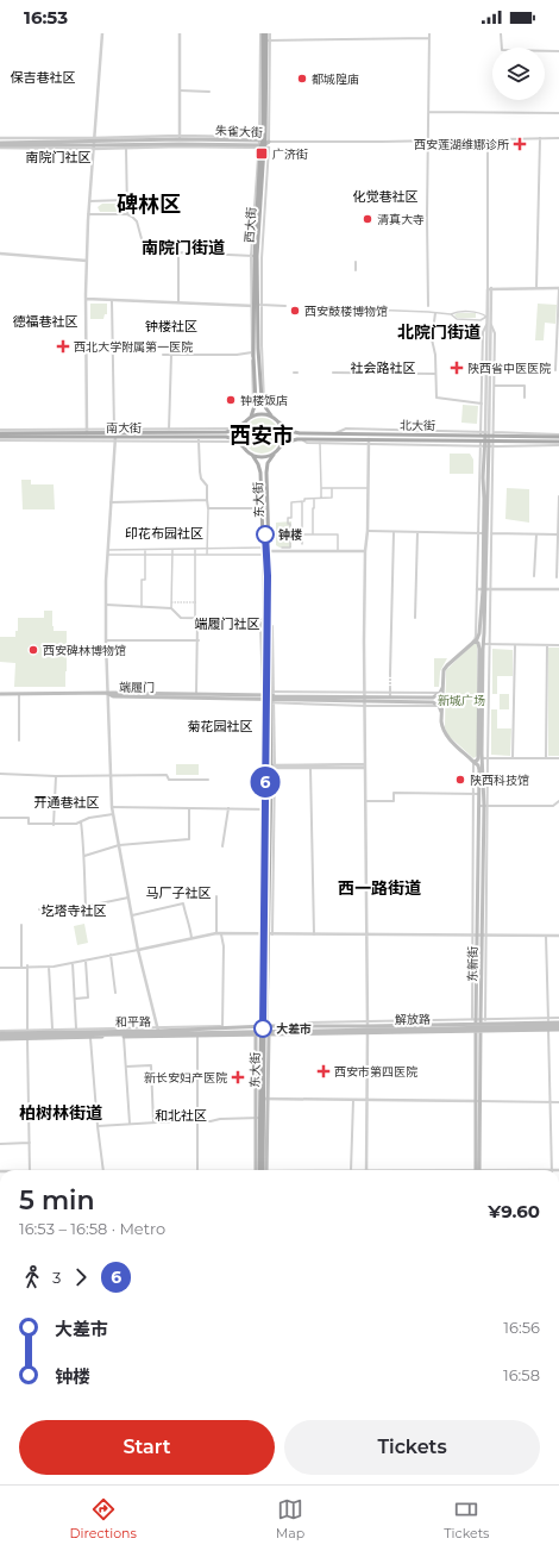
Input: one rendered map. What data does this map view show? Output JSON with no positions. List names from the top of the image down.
{
  "streets": {
    "main road": [
      "朱雀大街",
      "西大街",
      "北大街",
      "南大街",
      "东大街",
      "端履门",
      "东新街",
      "解放路",
      "和平路"
    ]
  },
  "crossings": [
    ["朱雀大街", "西大街"],
    ["西大街", "北大街"],
    ["西大街", "南大街"],
    ["西大街", "东大街"],
    ["北大街", "南大街"],
    ["北大街", "东大街"],
    ["南大街", "东大街"],
    ["东大街", "端履门"],
    ["东大街", "解放路"],
    ["东大街", "和平路"],
    ["东新街", "解放路"],
    ["解放路", "和平路"]
  ],
  "districts": [
    "保吉巷社区",
    "南院门社区",
    "化觉巷社区",
    "碑林区",
    "南院门街道",
    "德福巷社区",
    "钟楼社区",
    "北院门街道",
    "社会路社区",
    "西安市",
    "印花布园社区",
    "端履门社区",
    "菊花园社区",
    "开通巷社区",
    "西一路街道",
    "马厂子社区",
    "圪塔寺社区",
    "柏树林街道",
    "和北社区"
  ],
  "parks": ["新城广场"],
  "places": {
    "other": [
      "都城隍庙",
      "清真大寺",
      "西安鼓楼博物馆",
      "钟楼饭店",
      "钟楼",
      "西安碑林博物馆",
      "陕西科技馆",
      "大差市"
    ],
    "health": [
      "西安莲湖维娜诊所",
      "西北大学附属第一医院",
      "陕西省中医医院",
      "西安市第四医院",
      "新长安妇产医院"
    ],
    "transit": ["广济街"]
  },
  "lines": ["metro line 6"],
  "page": {
    "status": "16:53",
    "on_map": "6",
    "heading": ["5 min", "16:53 – 16:58 · Metro", "¥9.60"],
    "legs": ["3", "6"],
    "list": [
      {
        "name": "大差市",
        "value": "16:56"
      },
      {
        "name": "钟楼",
        "value": "16:58"
      }
    ],
    "buttons": ["Start", "Tickets"],
    "tabs": ["Directions", "Map", "Tickets"]
  }
}
